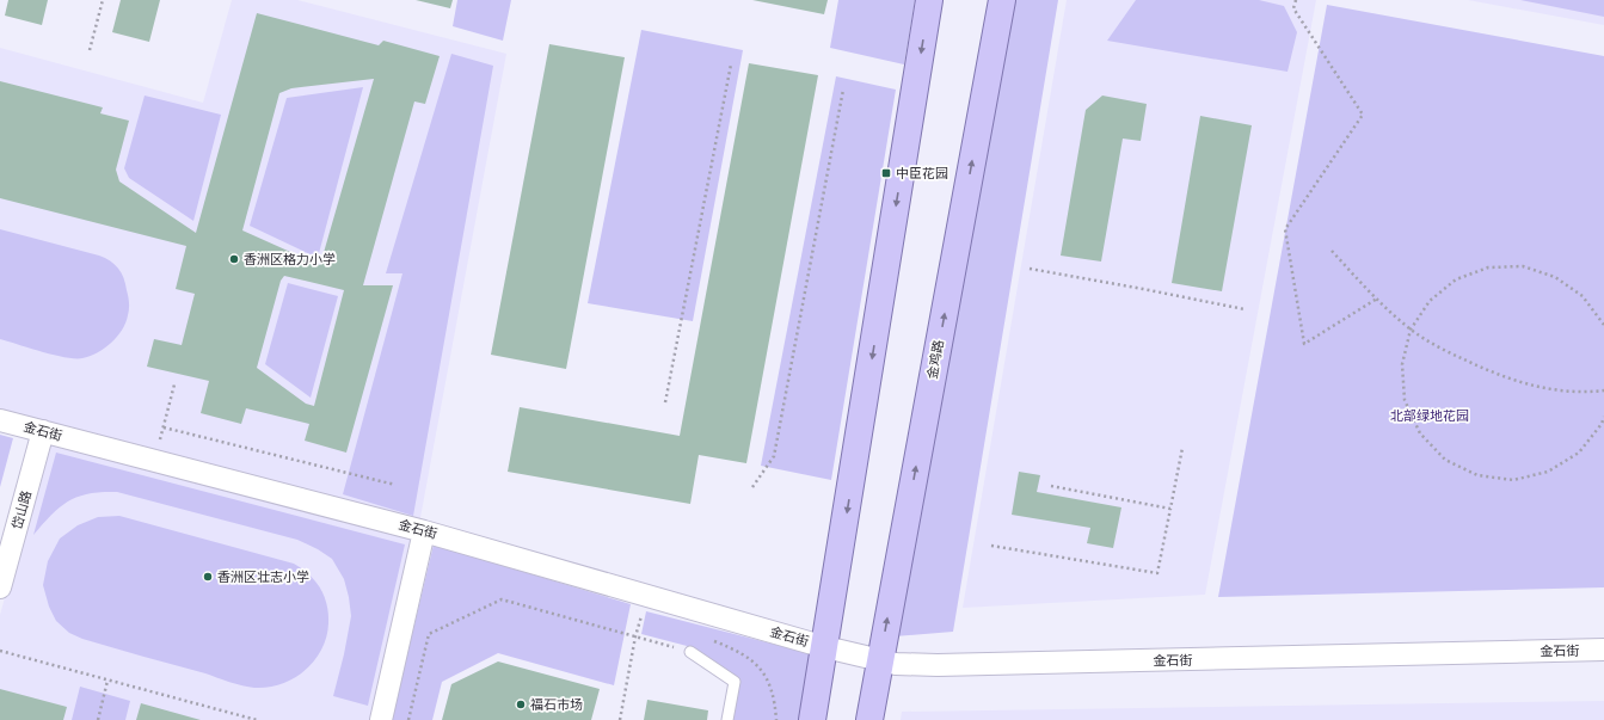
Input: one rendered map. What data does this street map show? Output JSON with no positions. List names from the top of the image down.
{
  "streets": {
    "main road": ["金鸡路"],
    "street": ["金石街", "岱山路"]
  },
  "crossings": [
    ["金鸡路", "金石街"],
    ["金石街", "岱山路"]
  ],
  "parks": ["北部绿地花园"],
  "places": {
    "transit": ["中臣花园"],
    "other": ["香洲区格力小学", "香洲区壮志小学", "福石市场"]
  }
}
